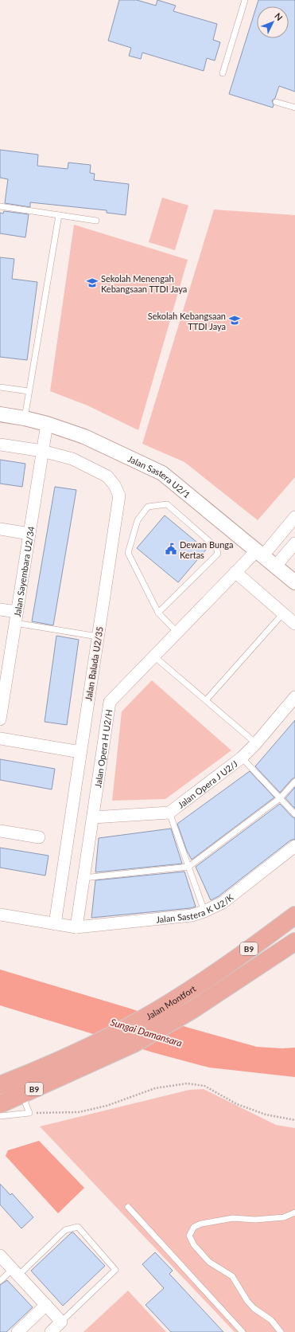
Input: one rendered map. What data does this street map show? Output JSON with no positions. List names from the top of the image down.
{
  "streets": {
    "main road": ["B9", "Jalan Montfort"],
    "street": [
      "Jalan Sastera U2/1",
      "Jalan Sayembara U2/34",
      "Jalan Balada U2/35",
      "Jalan Opera H U2/H",
      "Jalan Opera J U2/J",
      "Jalan Sastera K U2/K"
    ]
  },
  "crossings": [
    ["Jalan Sastera U2/1", "Jalan Sayembara U2/34"],
    ["Jalan Sastera U2/1", "Jalan Opera H U2/H"],
    ["Jalan Sayembara U2/34", "Jalan Balada U2/35"],
    ["Jalan Balada U2/35", "Jalan Sastera K U2/K"],
    ["Jalan Opera H U2/H", "Jalan Opera J U2/J"],
    ["Jalan Opera H U2/H", "Jalan Sastera K U2/K"]
  ],
  "water": ["Sungai Damansara"],
  "places": {
    "school or university": ["Sekolah Menengah Kebangsaan TTDI Jaya", "Sekolah Kebangsaan TTDI Jaya"],
    "public building": ["Dewan Bunga Kertas"]
  },
  "north": "top right"
}
